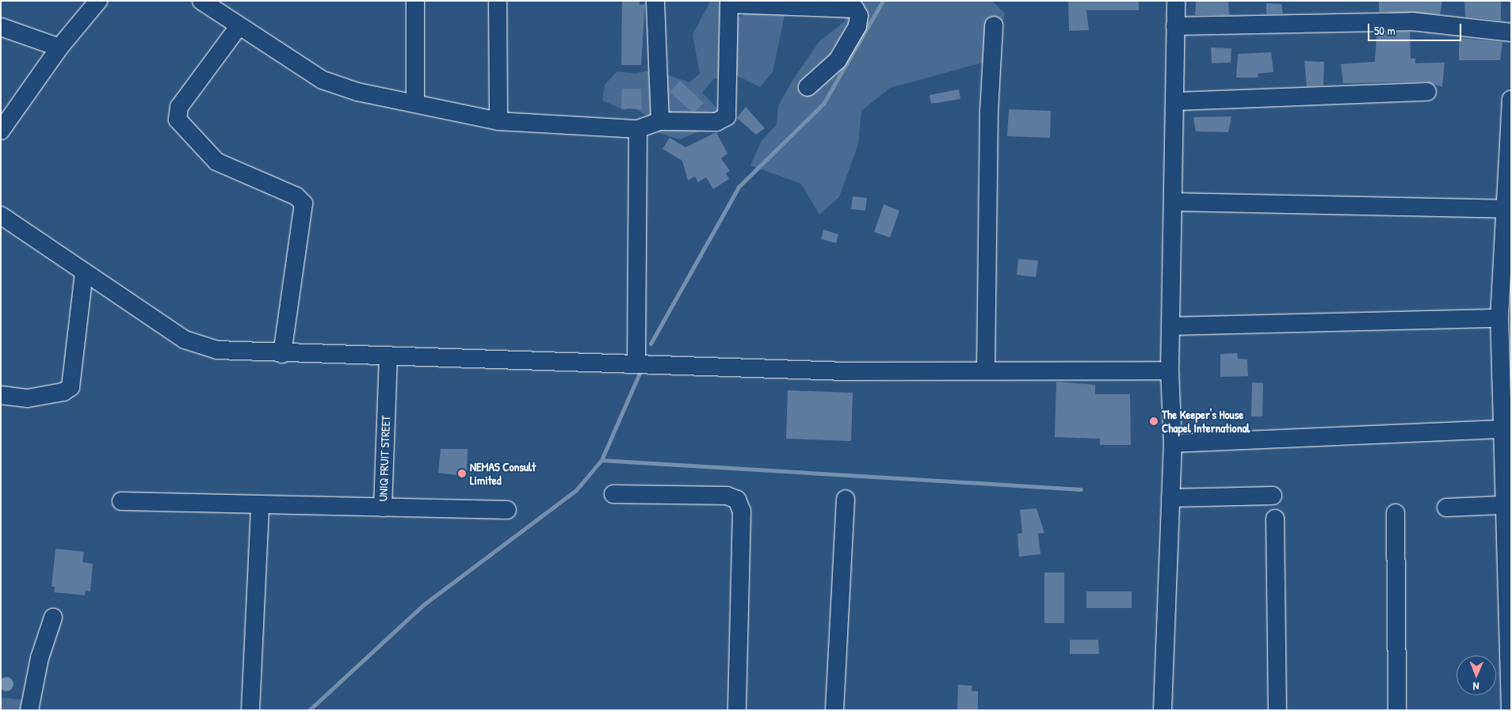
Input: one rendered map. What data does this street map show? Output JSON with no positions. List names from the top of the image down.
{
  "streets": {
    "street": ["UNIQ FRUIT STREET"]
  },
  "places": ["The Keeper's House Chapel International", "NEMAS Consult Limited"],
  "scale_bar": "50 m",
  "north": "bottom"
}
